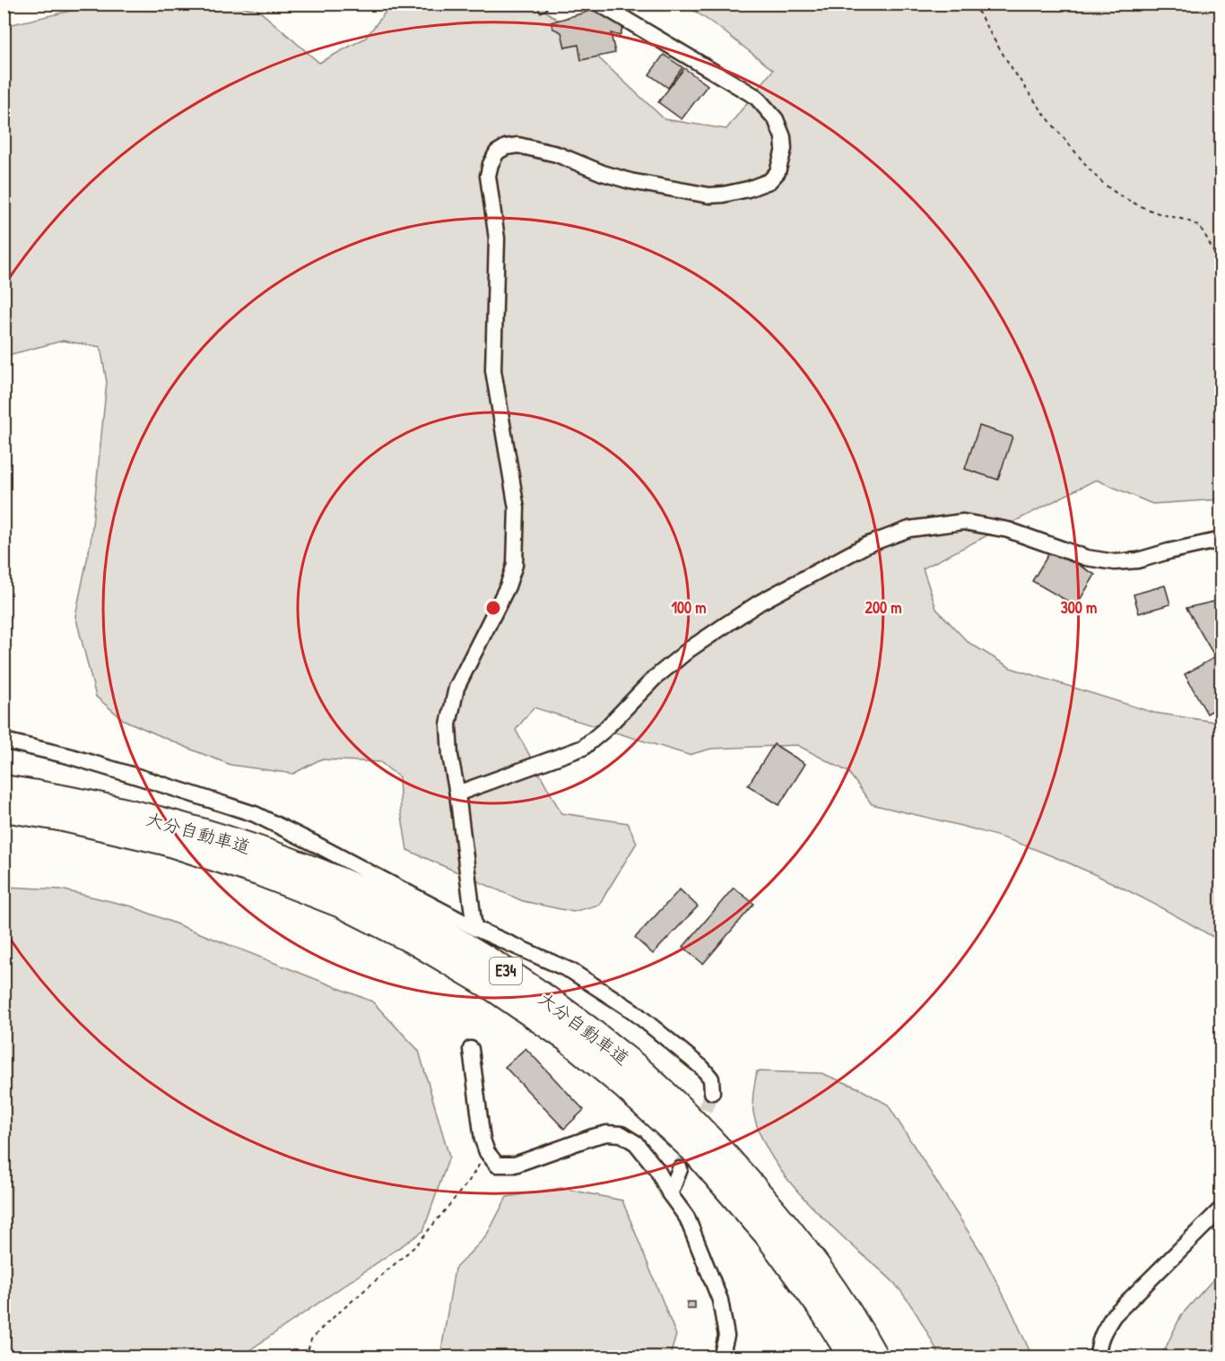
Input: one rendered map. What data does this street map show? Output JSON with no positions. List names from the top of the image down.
{
  "streets": {
    "highway": ["大分自動車道", "E34"]
  },
  "rings": ["100 m", "200 m", "300 m"]
}
